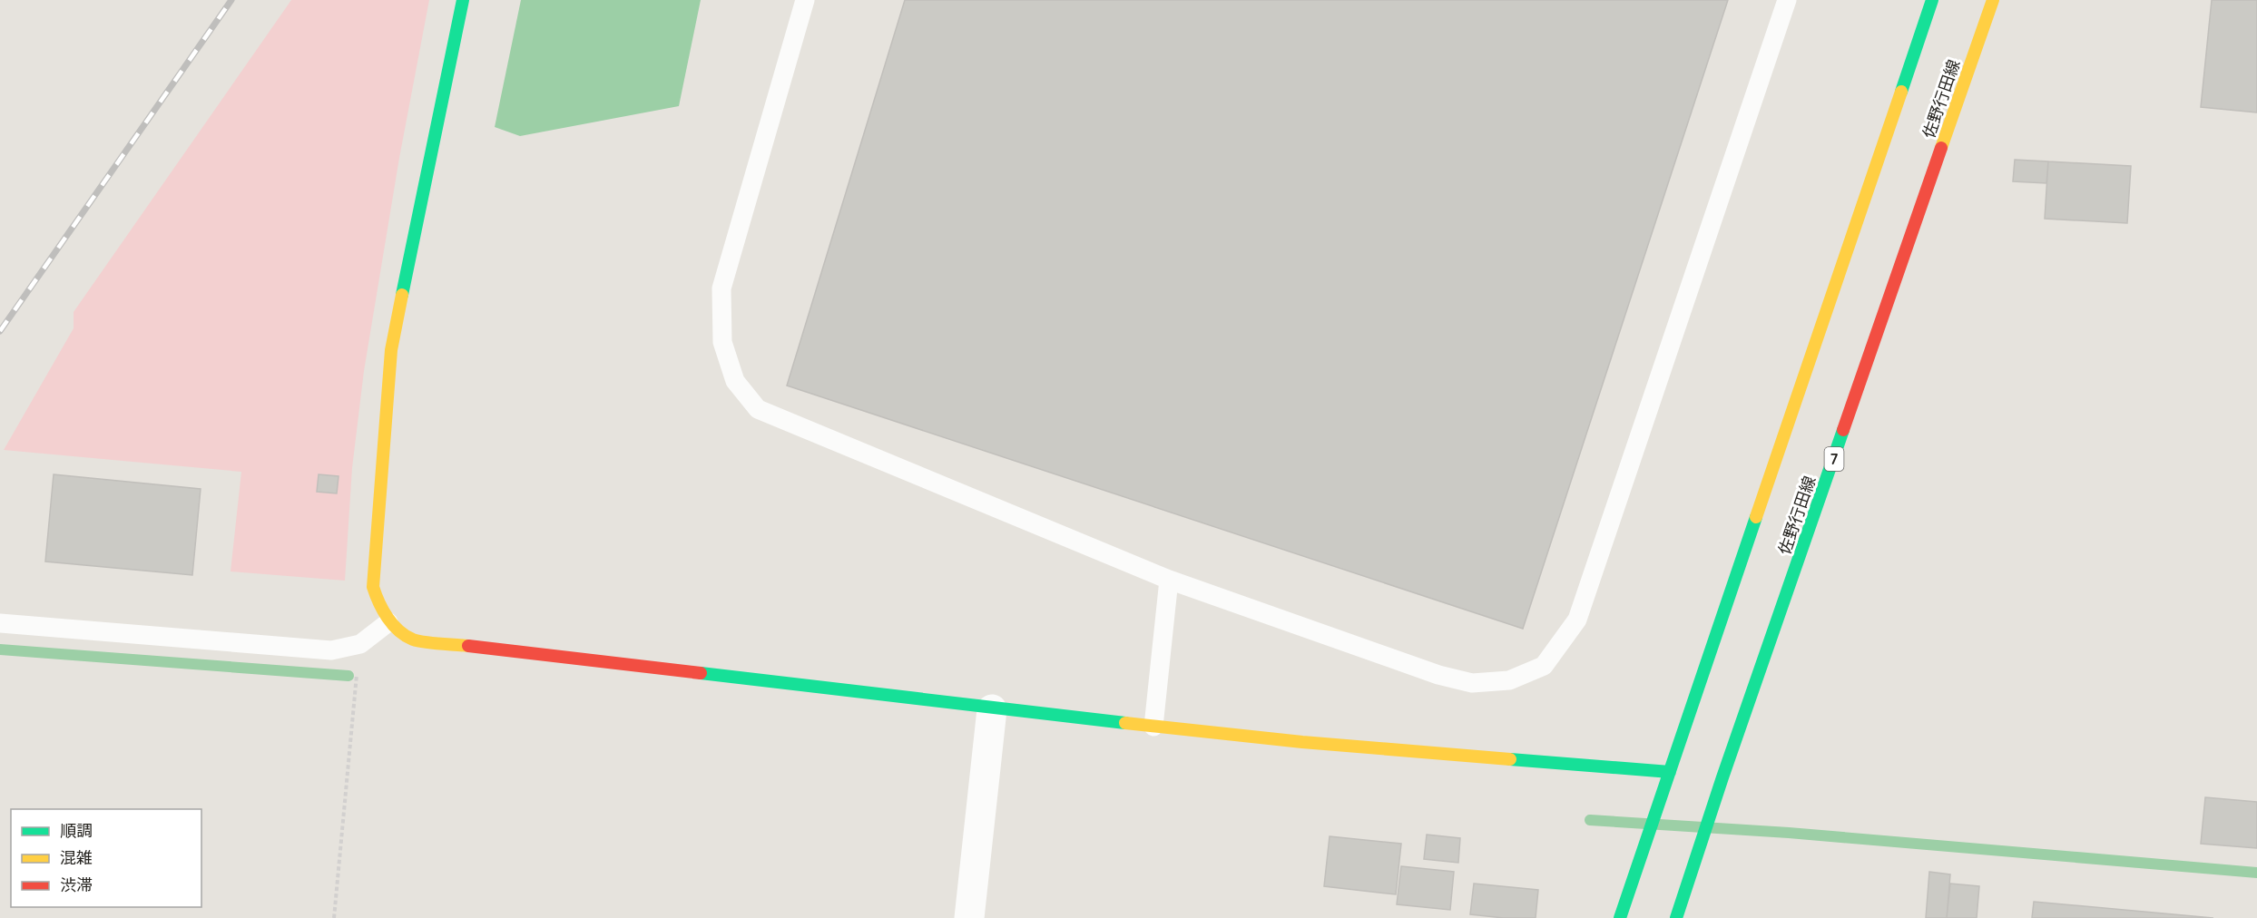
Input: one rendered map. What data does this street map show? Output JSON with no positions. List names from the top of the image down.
{
  "streets": {
    "main road": ["佐野行田線", "7"]
  },
  "legend": ["順調", "混雑", "渋滞"]
}
